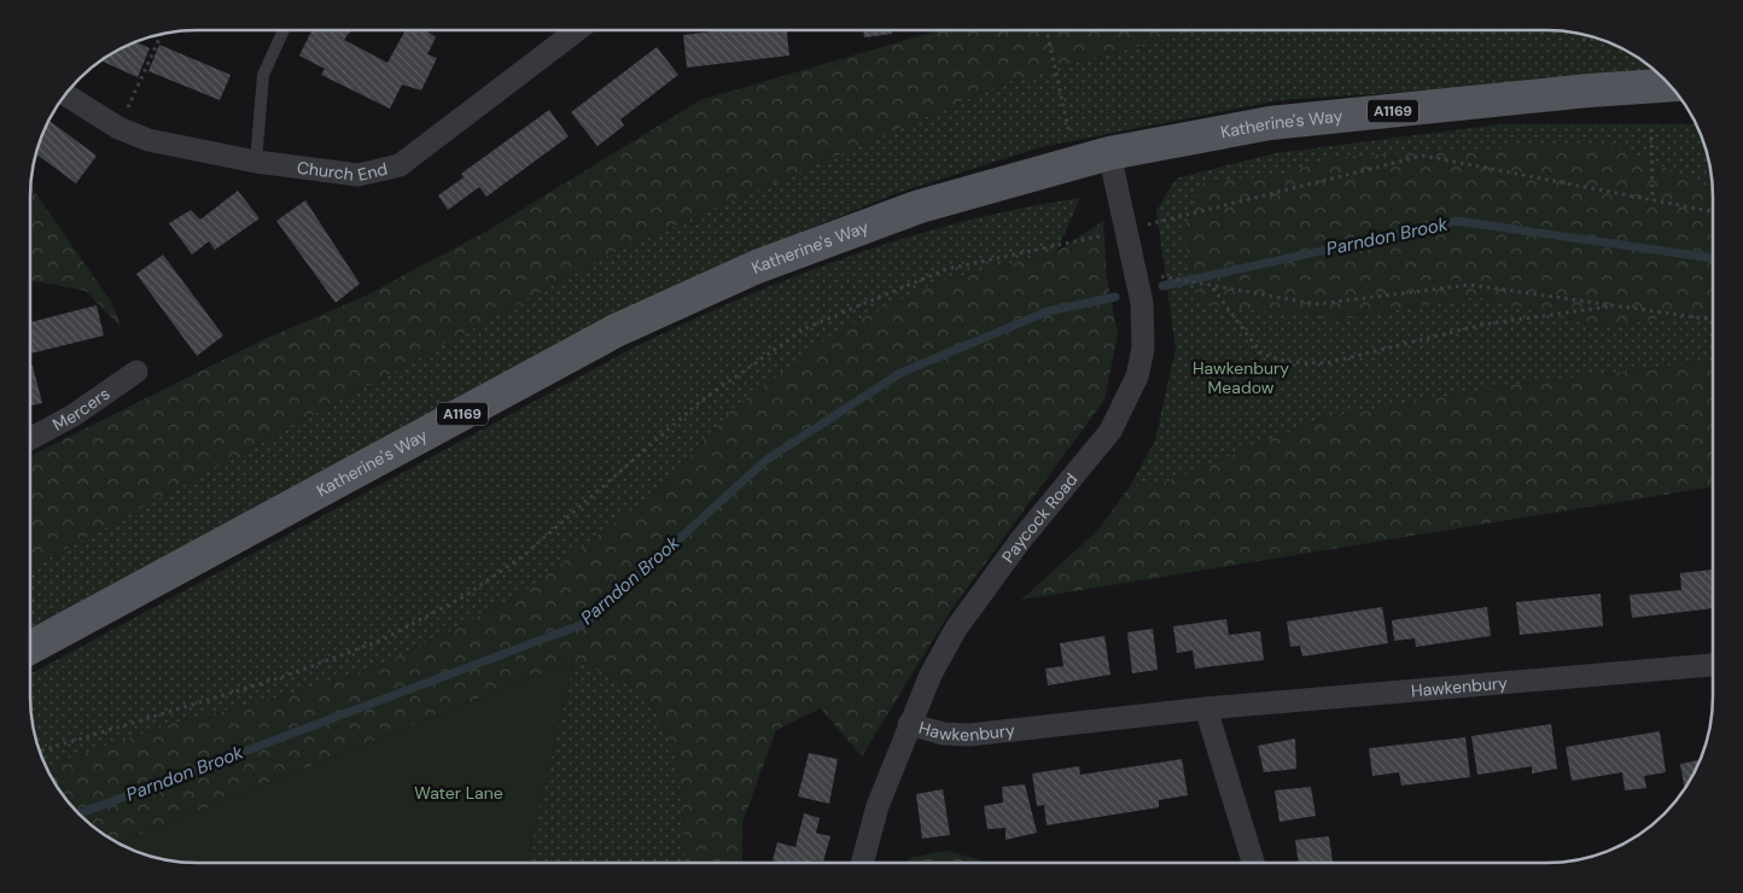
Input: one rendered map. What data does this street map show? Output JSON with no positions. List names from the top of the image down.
{
  "streets": {
    "main road": ["A1169", "Katherine's Way"],
    "street": [
      "Church End",
      "Mercers",
      "Paycock Road",
      "Hawkenbury"
    ]
  },
  "crossings": [
    ["Katherine's Way", "Paycock Road"],
    ["Paycock Road", "Hawkenbury"]
  ],
  "water": ["Parndon Brook"],
  "parks": ["Hawkenbury Meadow", "Water Lane"]
}
